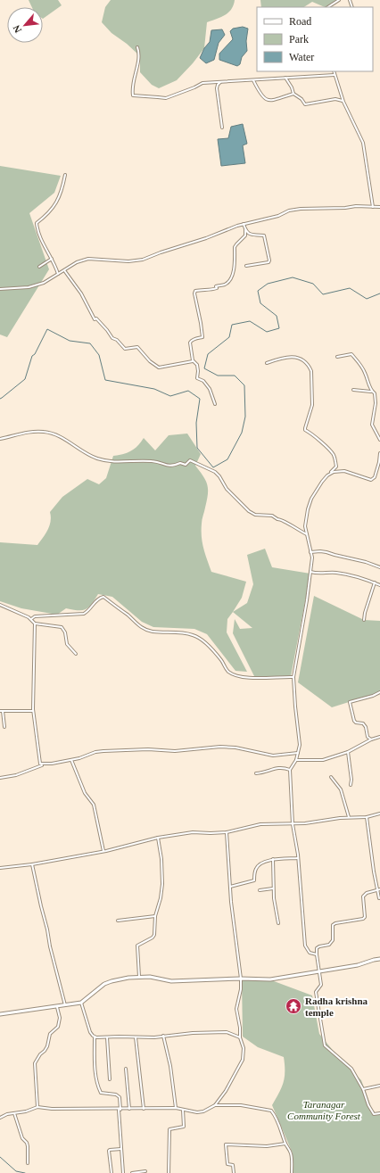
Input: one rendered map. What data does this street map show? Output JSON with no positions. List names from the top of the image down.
{
  "parks": ["Taranagar Community Forest"],
  "places": {
    "temple": ["Radha krishna temple"]
  },
  "legend": ["Road", "Park", "Water"],
  "north": "bottom left"
}
